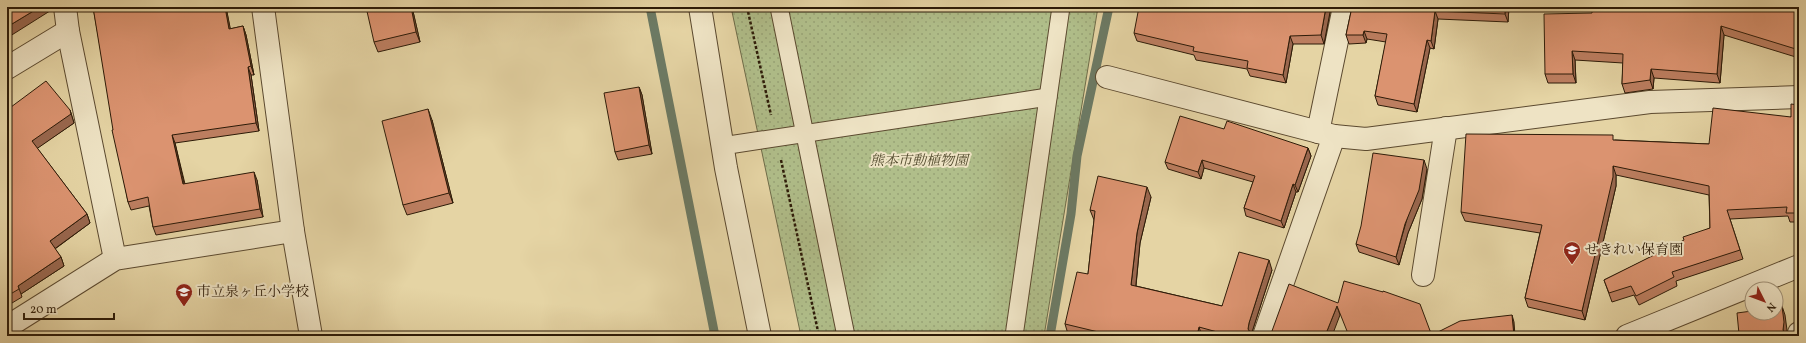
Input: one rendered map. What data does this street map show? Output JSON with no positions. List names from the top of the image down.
{
  "parks": ["熊本市動植物園"],
  "places": {
    "school or university": ["せきれい保育園", "市立泉ヶ丘小学校"]
  },
  "scale_bar": "20 m",
  "north": "bottom right"
}
